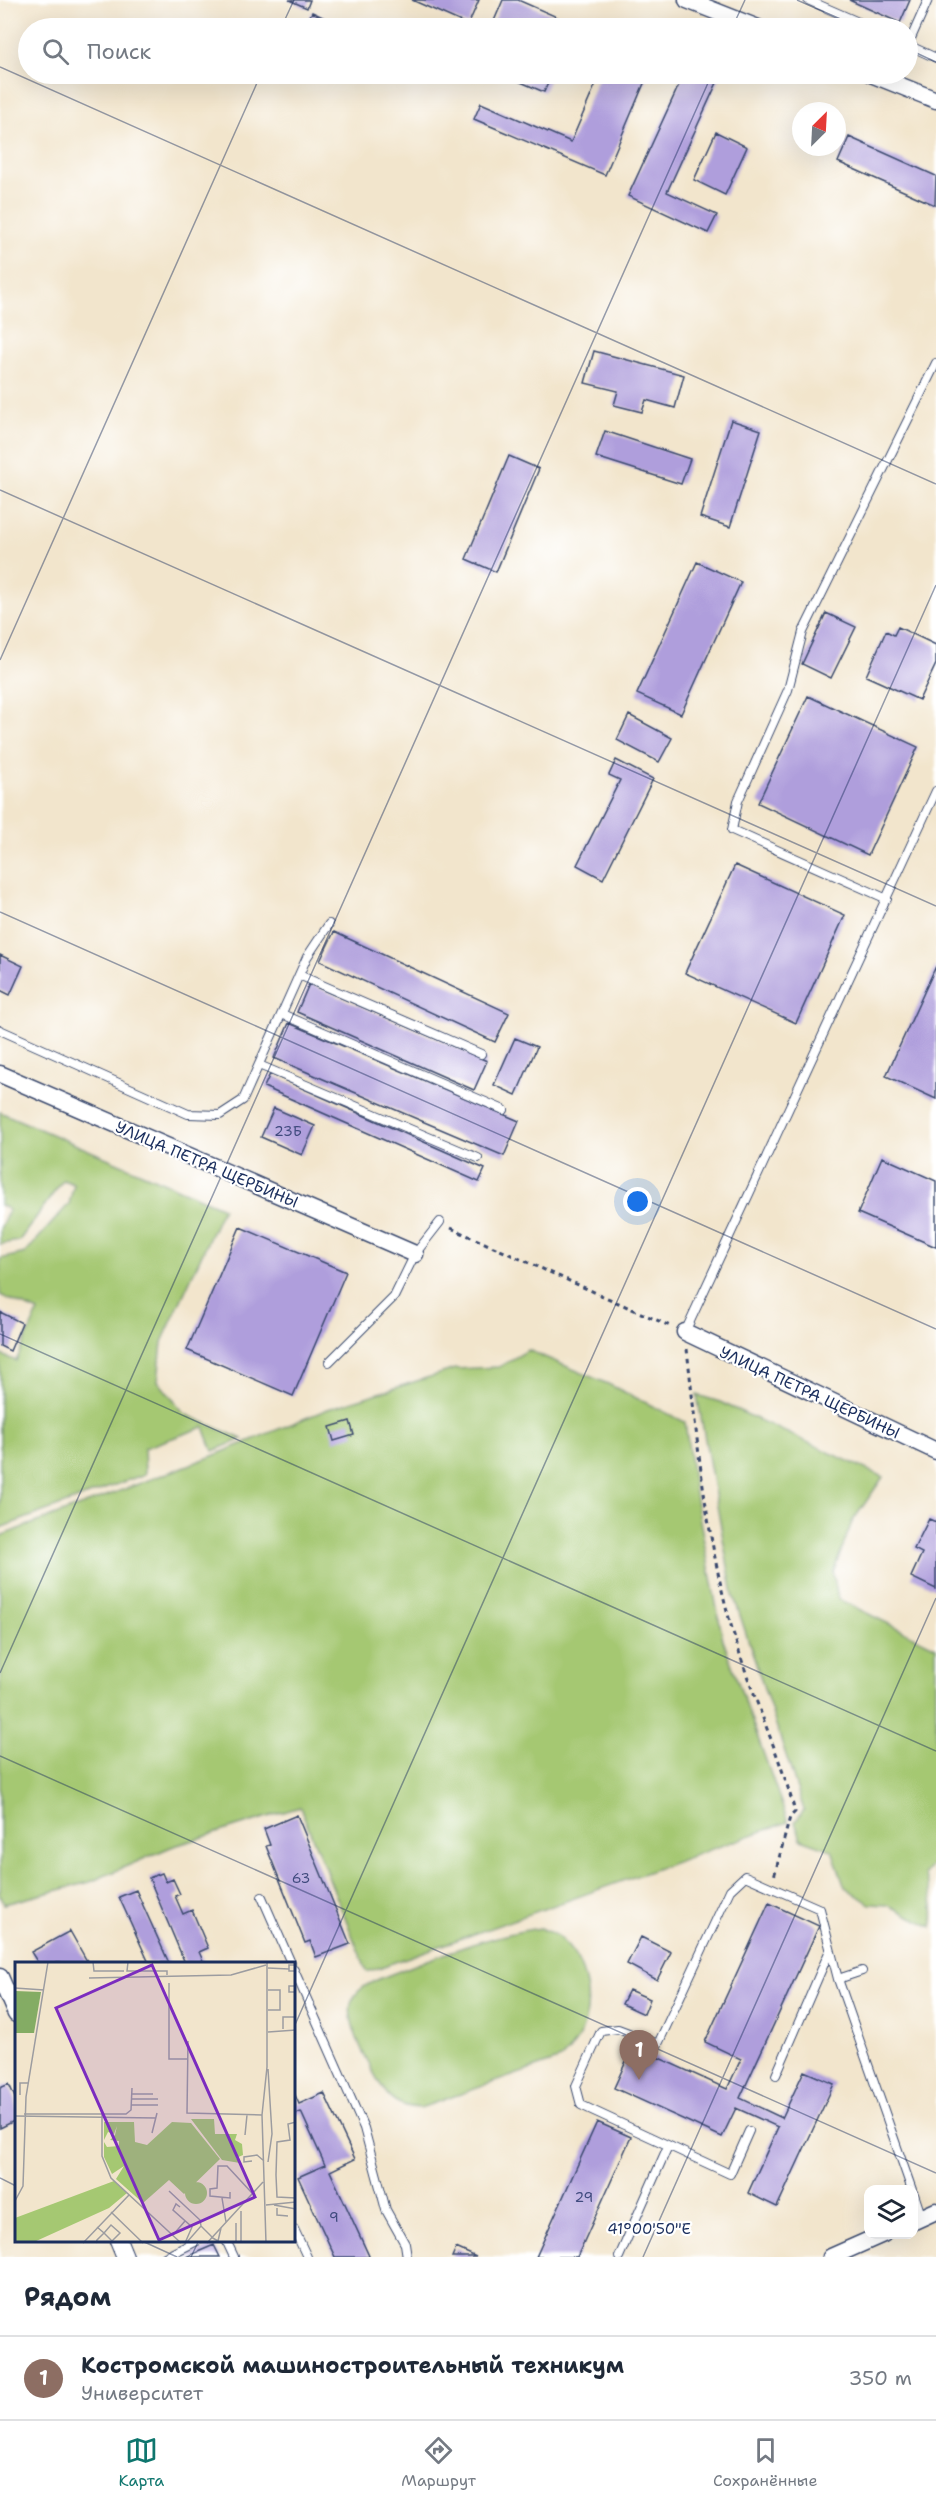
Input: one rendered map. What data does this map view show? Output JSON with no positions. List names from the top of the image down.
{
  "streets": {
    "street": ["УЛИЦА ПЕТРА ЩЕРБИНЫ"]
  },
  "house_numbers": [
    "23Б",
    "63",
    "29",
    "9"
  ],
  "north": "top right",
  "page": {
    "search": "Поиск",
    "pins": "1",
    "heading": "Рядом",
    "list": [
      {
        "mark": "1",
        "name": "Костромской машиностроительный техникум",
        "note": "Университет",
        "value": "350 m"
      }
    ],
    "nav": ["Карта", "Маршрут", "Сохранённые"]
  },
  "coordinates": ["41°00'50\"E"]
}
